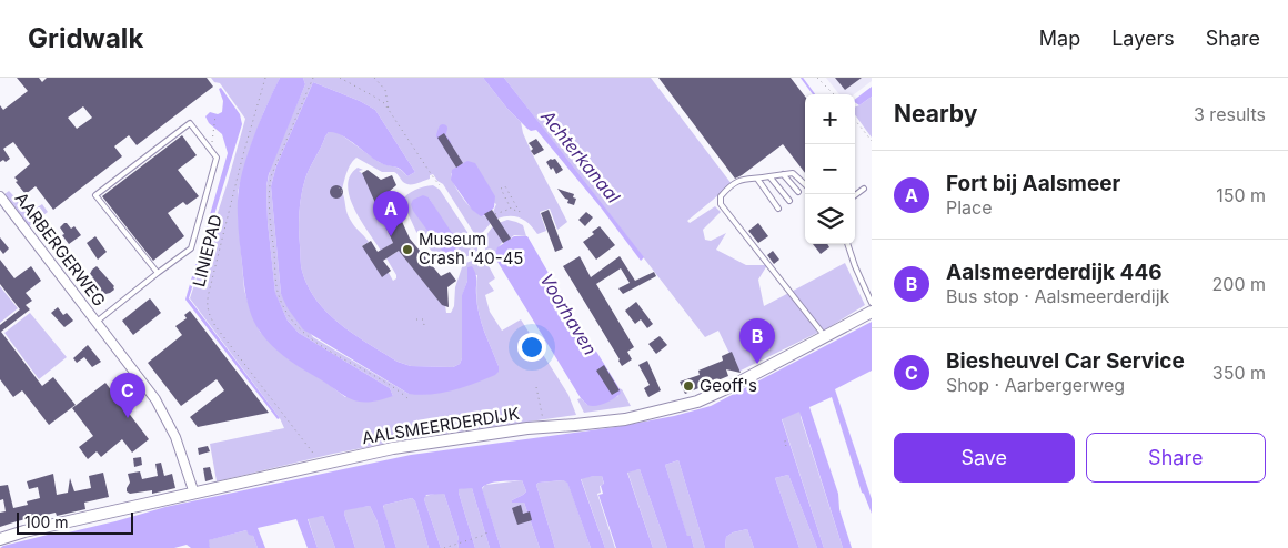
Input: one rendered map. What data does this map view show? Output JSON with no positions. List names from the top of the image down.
{
  "streets": {
    "street": ["AARBERGERWEG", "AALSMEERDERDIJK"],
    "path": ["LINIEPAD"]
  },
  "crossings": [
    ["AARBERGERWEG", "AALSMEERDERDIJK"],
    ["LINIEPAD", "AALSMEERDERDIJK"]
  ],
  "water": ["Achterkanaal", "Voorhaven"],
  "places": ["Museum Crash '40-45", "Geoff's"],
  "scale_bar": "100 m",
  "page": {
    "header": "Gridwalk",
    "nav": ["Map", "Layers", "Share"],
    "heading": ["Nearby", "3 results"],
    "map_buttons": ["+", "−"],
    "list": [
      {
        "mark": "A",
        "name": "Fort bij Aalsmeer",
        "note": "Place",
        "value": "150 m"
      },
      {
        "mark": "B",
        "name": "Aalsmeerderdijk 446",
        "note": "Bus stop · Aalsmeerderdijk",
        "value": "200 m"
      },
      {
        "mark": "C",
        "name": "Biesheuvel Car Service",
        "note": "Shop · Aarbergerweg",
        "value": "350 m"
      }
    ],
    "pins": ["A", "B", "C"],
    "buttons": ["Save", "Share"],
    "scale": "100 m"
  }
}
